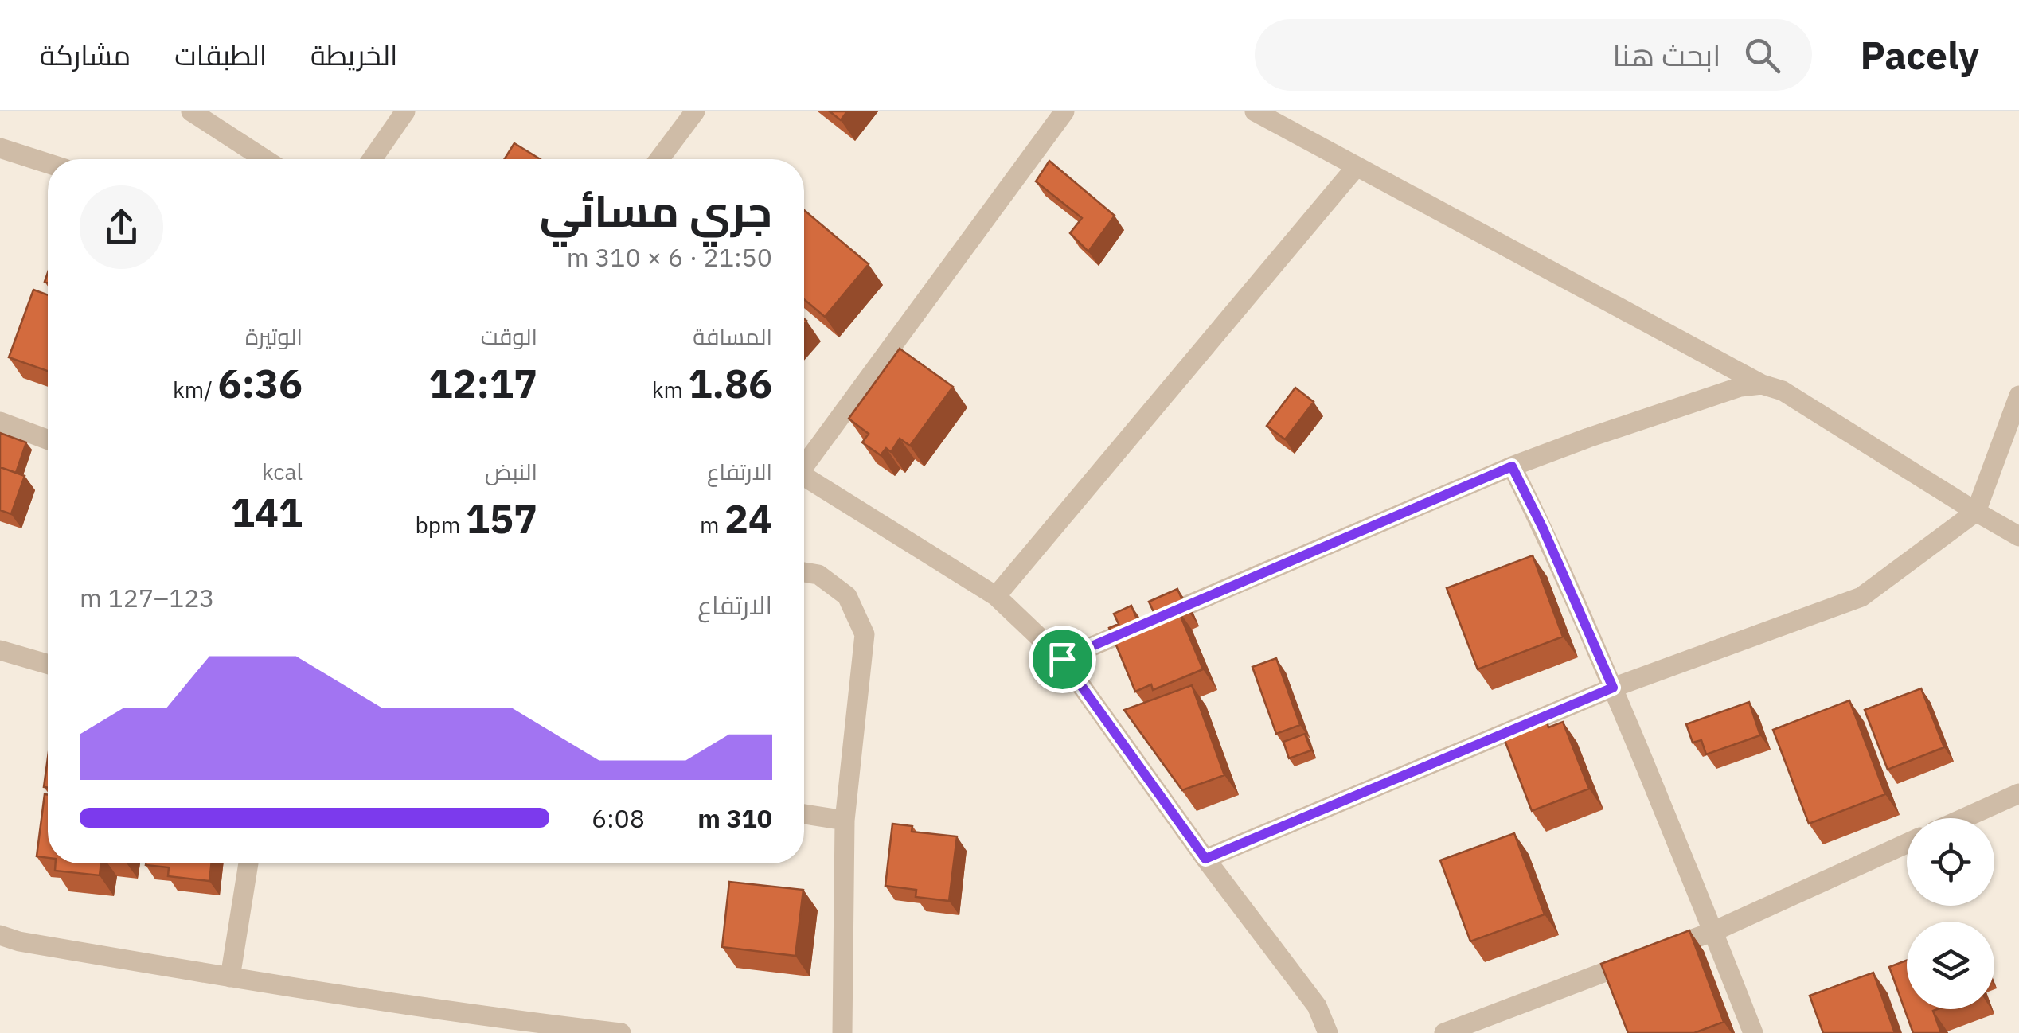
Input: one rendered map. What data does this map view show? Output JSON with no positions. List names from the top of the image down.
{
  "page": {
    "header": "Pacely",
    "search": "ابحث هنا",
    "nav": ["الخريطة", "الطبقات", "مشاركة"],
    "heading": ["جري مسائي", "21:50 · 6 × 310 m"],
    "stats": [
      ["المسافة", "1.86 km"],
      ["الوقت", "12:17"],
      ["الوتيرة", "6:36 /km"],
      ["الارتفاع", "24 m"],
      ["النبض", "157 bpm"],
      ["kcal", "141"]
    ],
    "chart": ["الارتفاع", "123–127 m"],
    "list": [
      {
        "name": "310 m",
        "note": "6:08"
      }
    ]
  }
}
